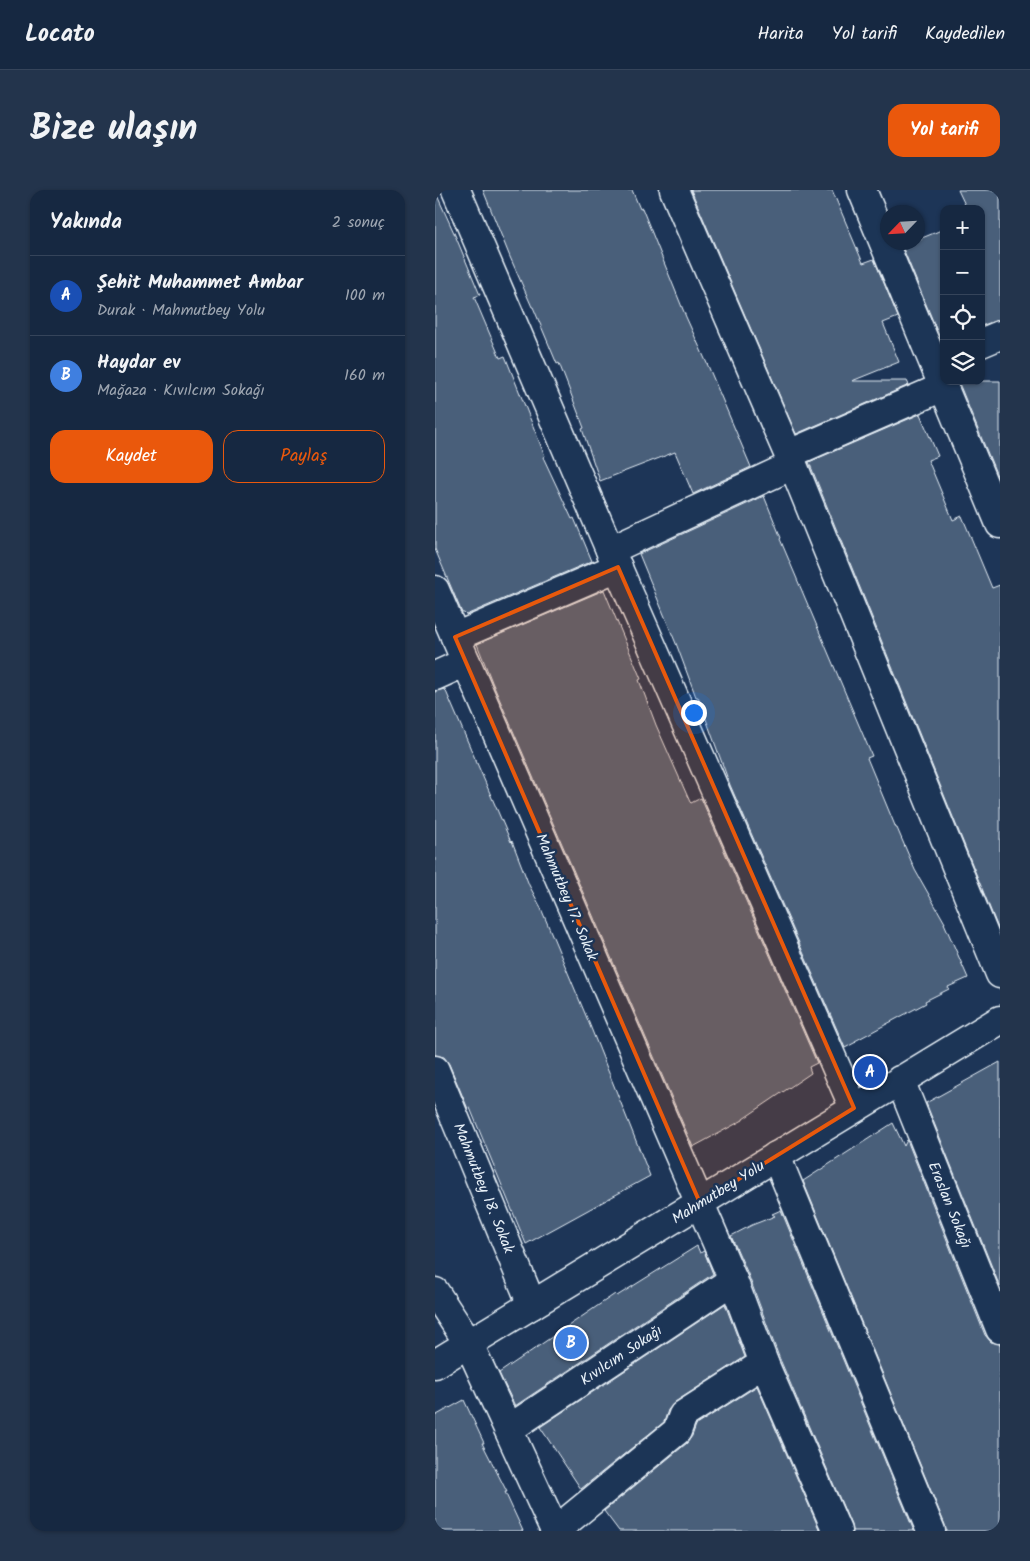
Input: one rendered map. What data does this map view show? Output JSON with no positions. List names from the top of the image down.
{
  "streets": {
    "street": [
      "Mahmutbey 17. Sokak",
      "Mahmutbey 18. Sokak",
      "Mahmutbey Yolu",
      "Eraslan Sokağı",
      "Kıvılcım Sokağı"
    ]
  },
  "crossings": [
    ["Mahmutbey 17. Sokak", "Mahmutbey Yolu"],
    ["Mahmutbey 17. Sokak", "Kıvılcım Sokağı"],
    ["Mahmutbey 18. Sokak", "Mahmutbey Yolu"],
    ["Mahmutbey Yolu", "Eraslan Sokağı"]
  ],
  "north": "bottom left",
  "page": {
    "header": "Locato",
    "nav": ["Harita", "Yol tarifi", "Kaydedilen"],
    "title": "Bize ulaşın",
    "buttons": [
      "Yol tarifi",
      ["Kaydet", "Paylaş"]
    ],
    "heading": ["Yakında", "2 sonuç"],
    "map_buttons": ["+", "−"],
    "list": [
      {
        "mark": "A",
        "name": "Şehit Muhammet Ambar",
        "note": "Durak · Mahmutbey Yolu",
        "value": "100 m"
      },
      {
        "mark": "B",
        "name": "Haydar ev",
        "note": "Mağaza · Kıvılcım Sokağı",
        "value": "160 m"
      }
    ],
    "pins": ["A", "B"]
  }
}
